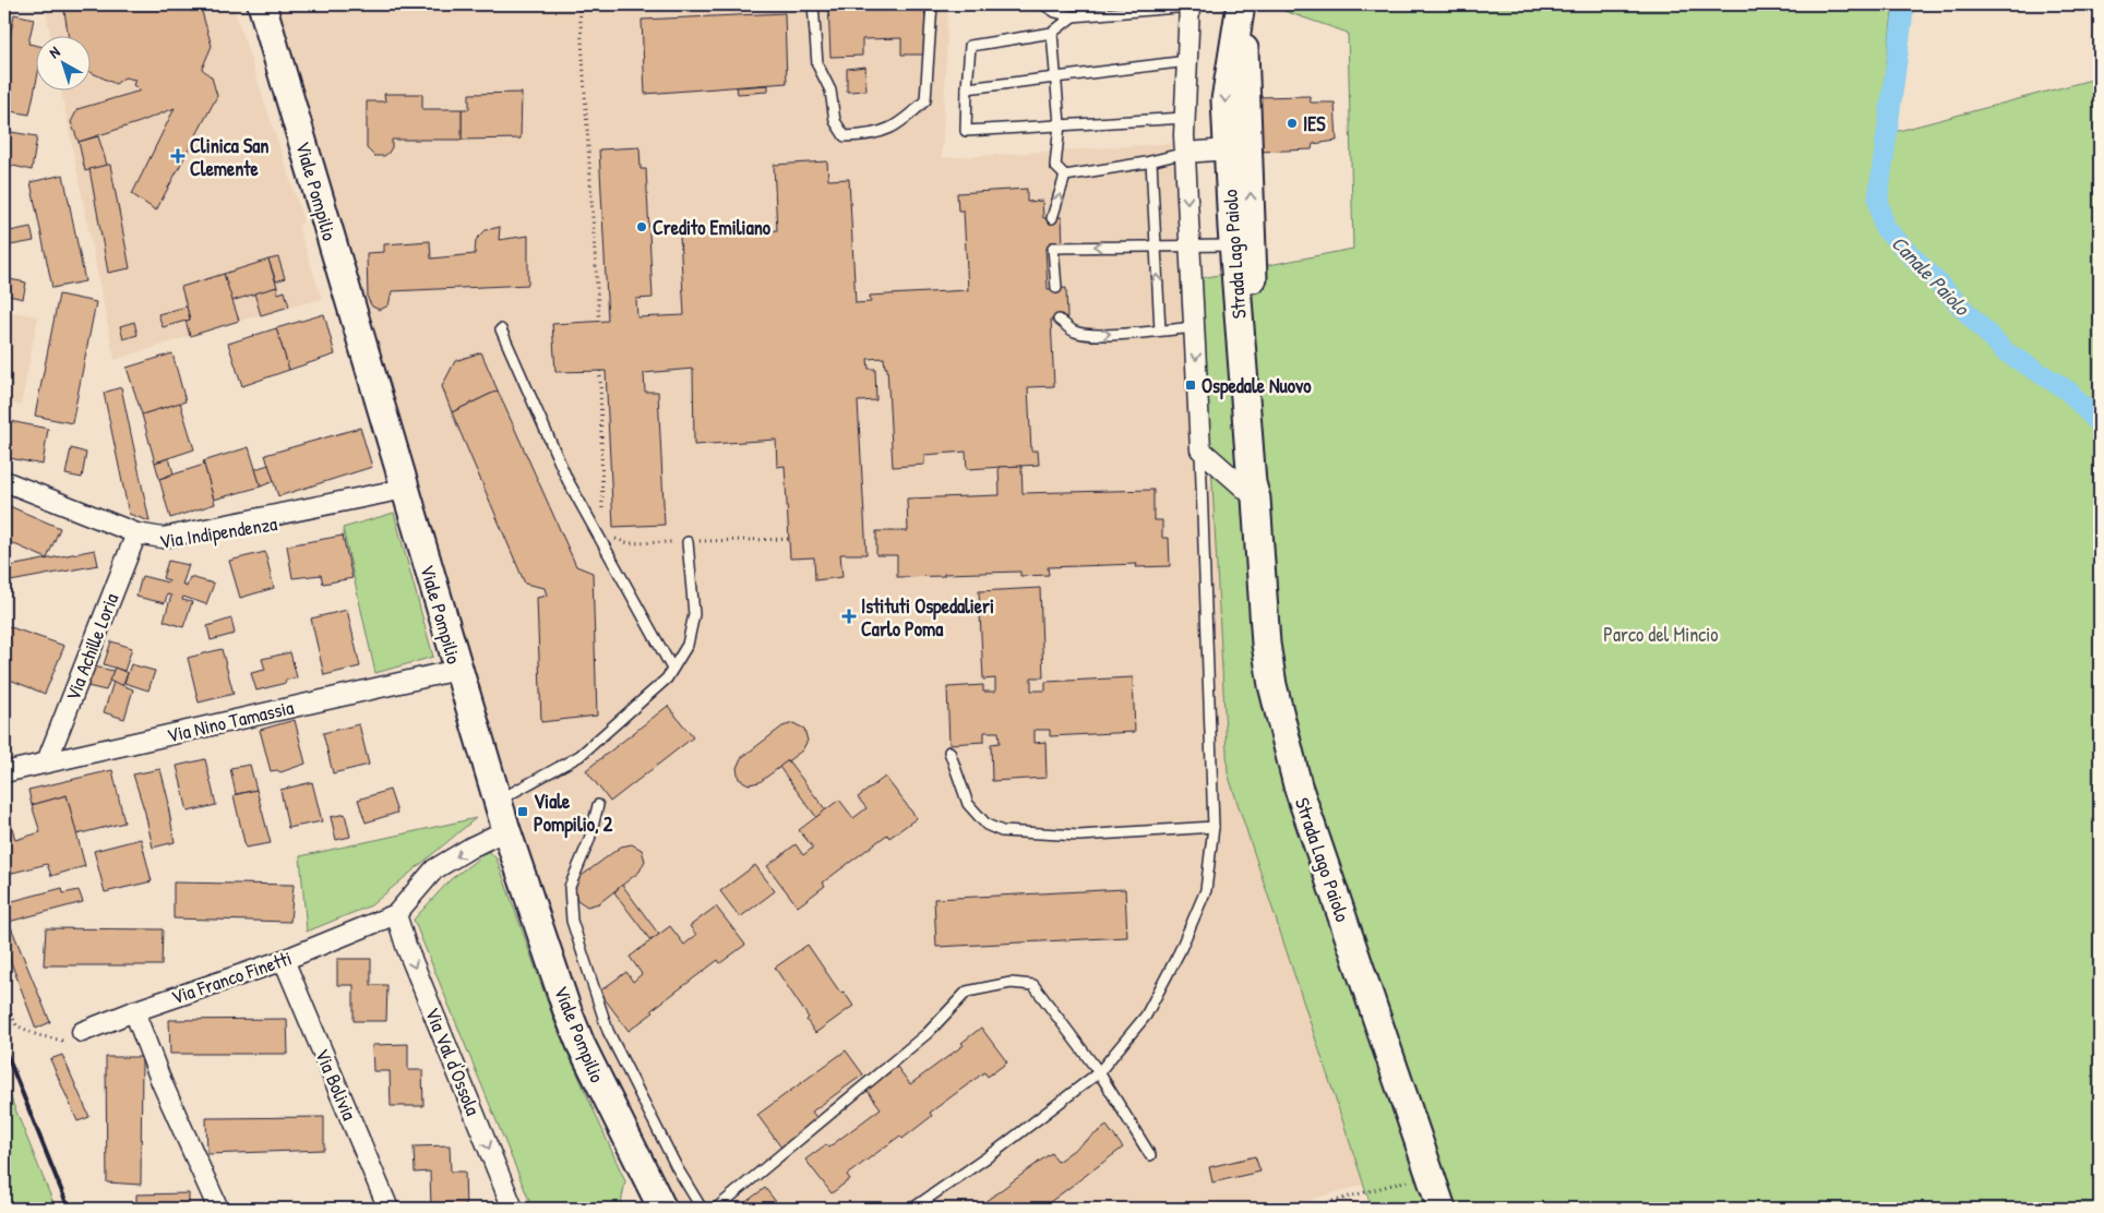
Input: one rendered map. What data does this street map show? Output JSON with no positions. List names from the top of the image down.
{
  "streets": {
    "street": [
      "Viale Pompilio",
      "Strada Lago Paiolo",
      "Via Indipendenza",
      "Via Achille Loria",
      "Via Nino Tamassia",
      "Via Franco Finetti",
      "Via Val d'Ossola",
      "Via Bolivia"
    ]
  },
  "crossings": [
    ["Viale Pompilio", "Via Indipendenza"],
    ["Viale Pompilio", "Via Nino Tamassia"],
    ["Viale Pompilio", "Via Franco Finetti"],
    ["Via Indipendenza", "Via Achille Loria"],
    ["Via Achille Loria", "Via Nino Tamassia"],
    ["Via Franco Finetti", "Via Val d'Ossola"],
    ["Via Franco Finetti", "Via Bolivia"]
  ],
  "one_way": ["Via Val d'Ossola"],
  "water": ["Canale Paiolo"],
  "parks": ["Parco del Mincio"],
  "places": {
    "other": ["IES", "Credito Emiliano"],
    "health": ["Clinica San Clemente", "Istituti Ospedalieri Carlo Poma"],
    "transit": ["Ospedale Nuovo", "Viale Pompilio, 2"]
  },
  "north": "top left"
}
